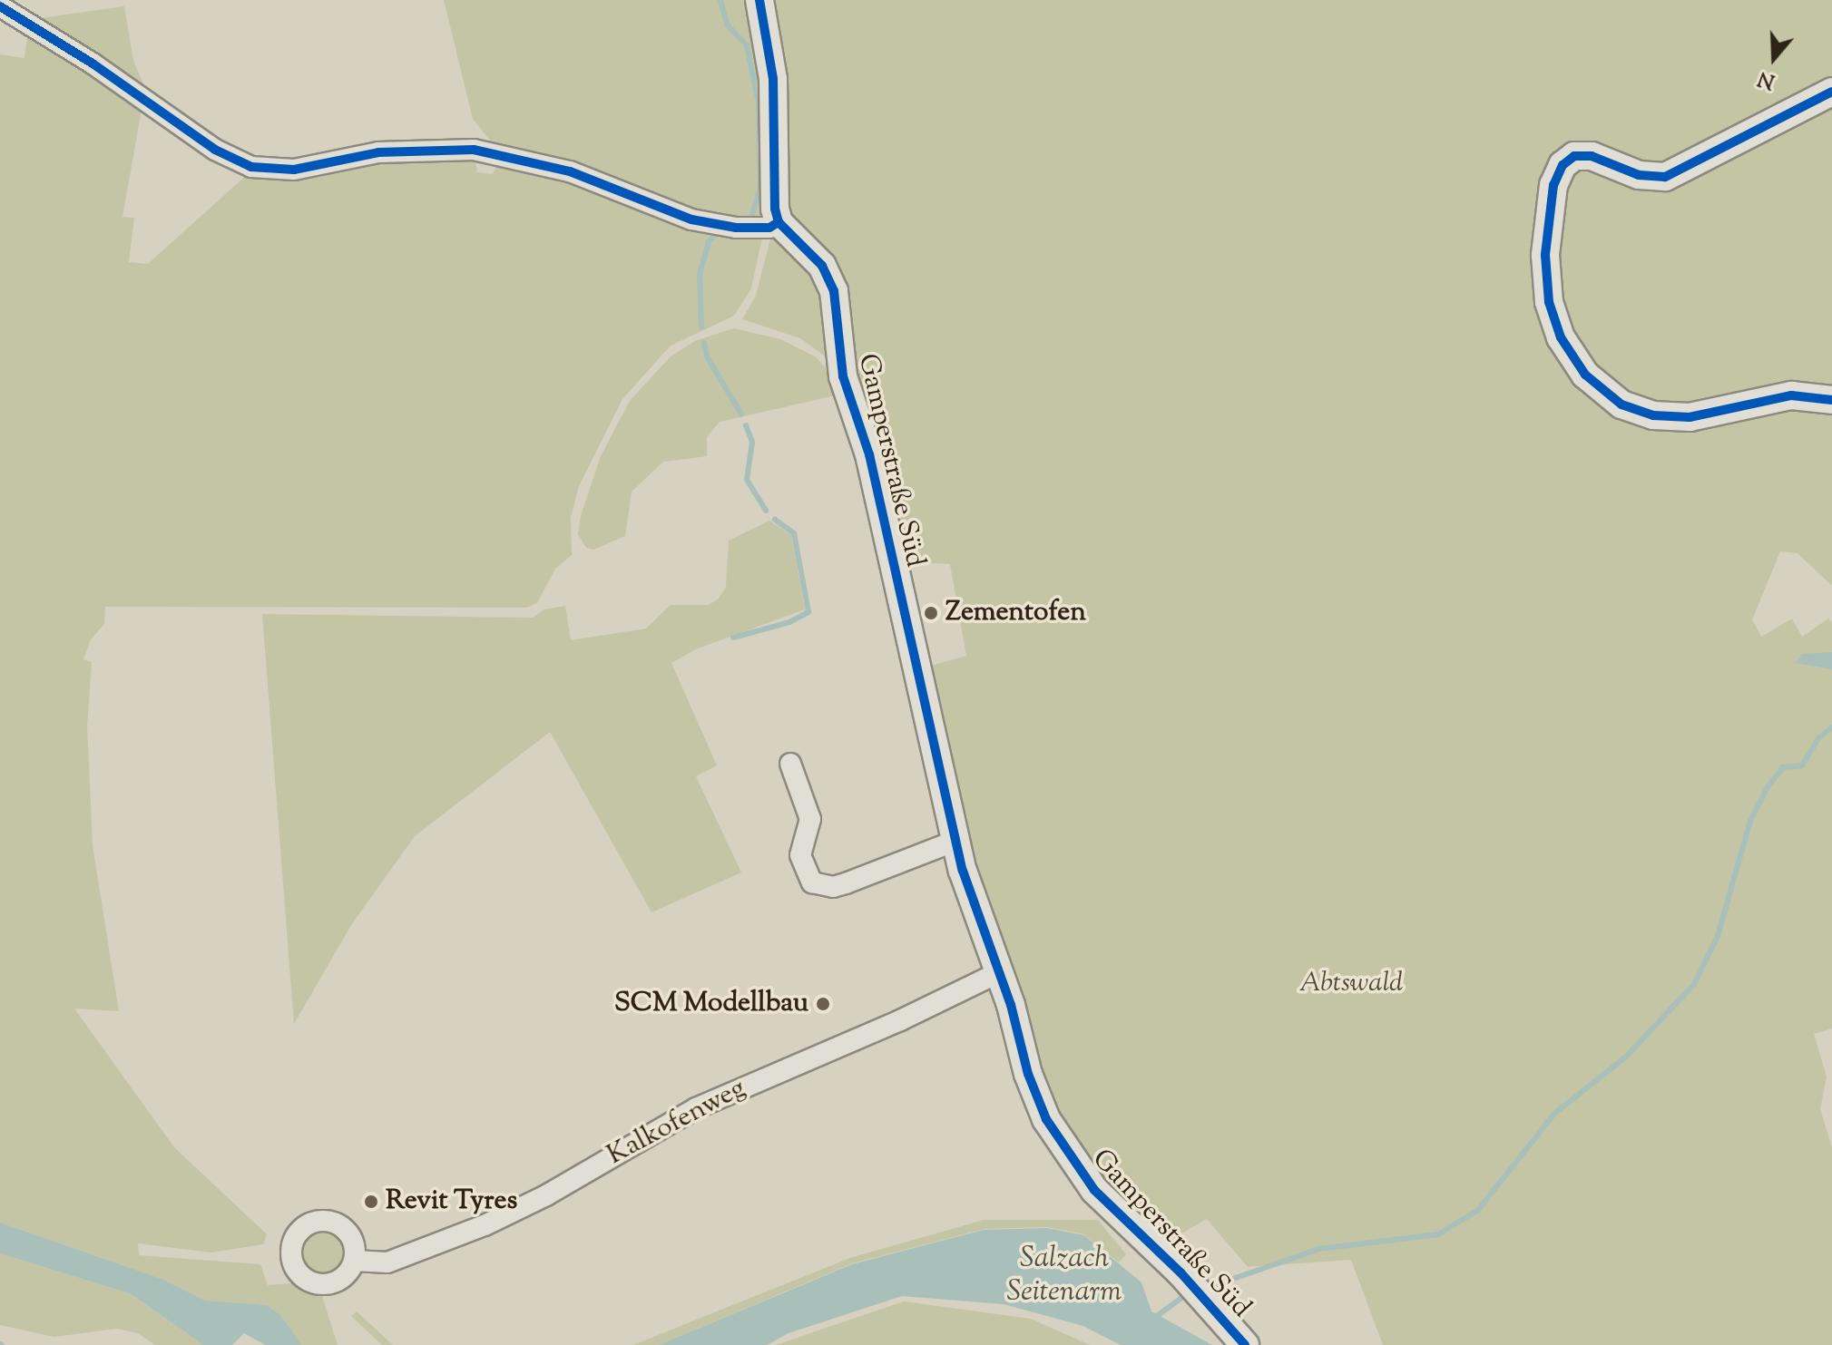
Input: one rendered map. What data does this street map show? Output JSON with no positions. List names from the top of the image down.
{
  "streets": {
    "street": ["Gamperstraße Süd", "Kalkofenweg"]
  },
  "crossings": [
    ["Gamperstraße Süd", "Kalkofenweg"]
  ],
  "water": ["Salzach Seitenarm"],
  "parks": ["Abtswald"],
  "places": ["Zementofen", "SCM Modellbau", "Revit Tyres"],
  "north": "bottom"
}
